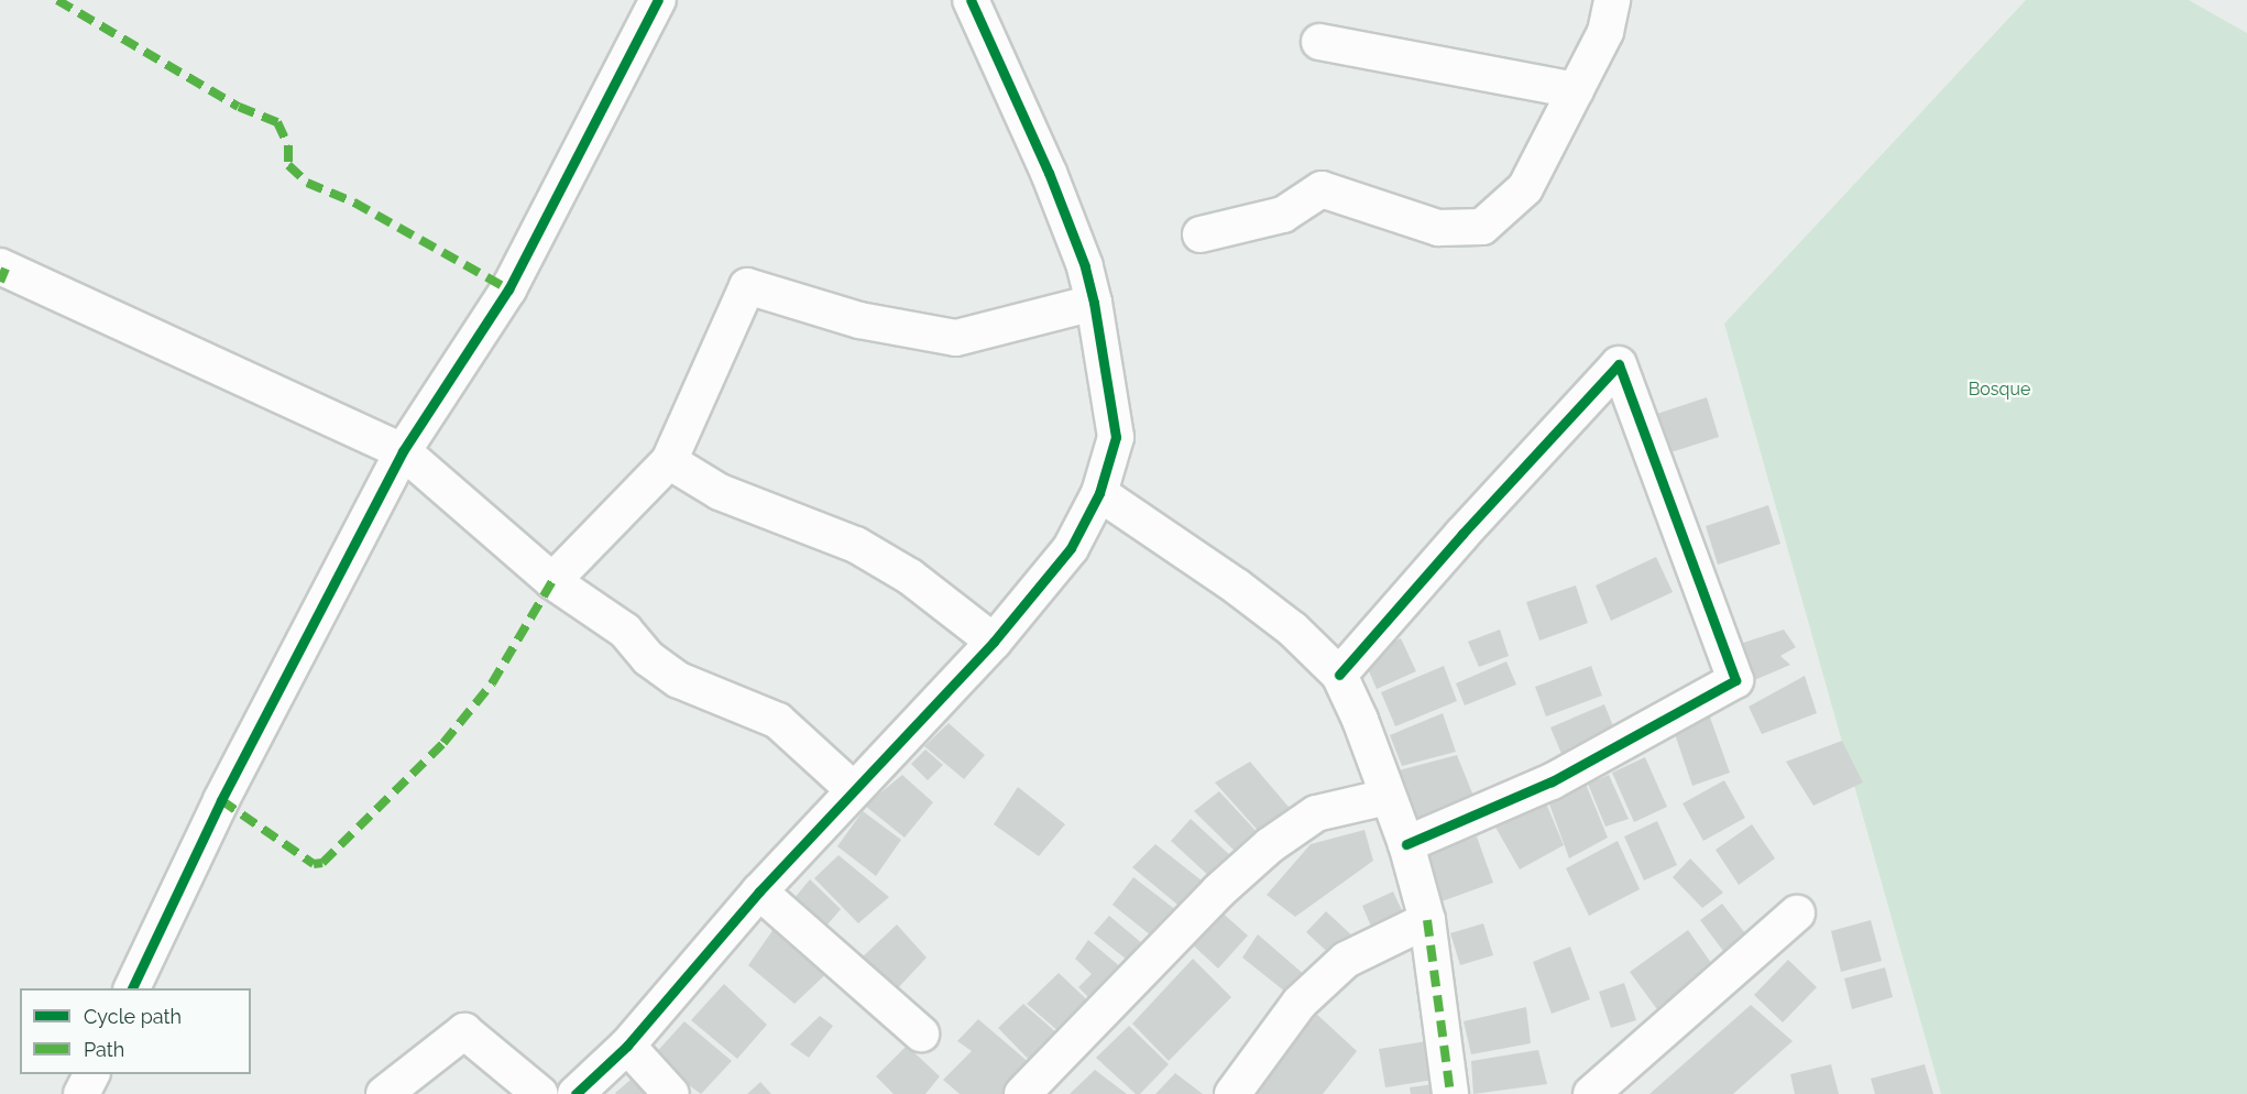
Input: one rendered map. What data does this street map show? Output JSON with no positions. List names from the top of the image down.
{
  "parks": ["Bosque"],
  "legend": ["Cycle path", "Path"]
}
